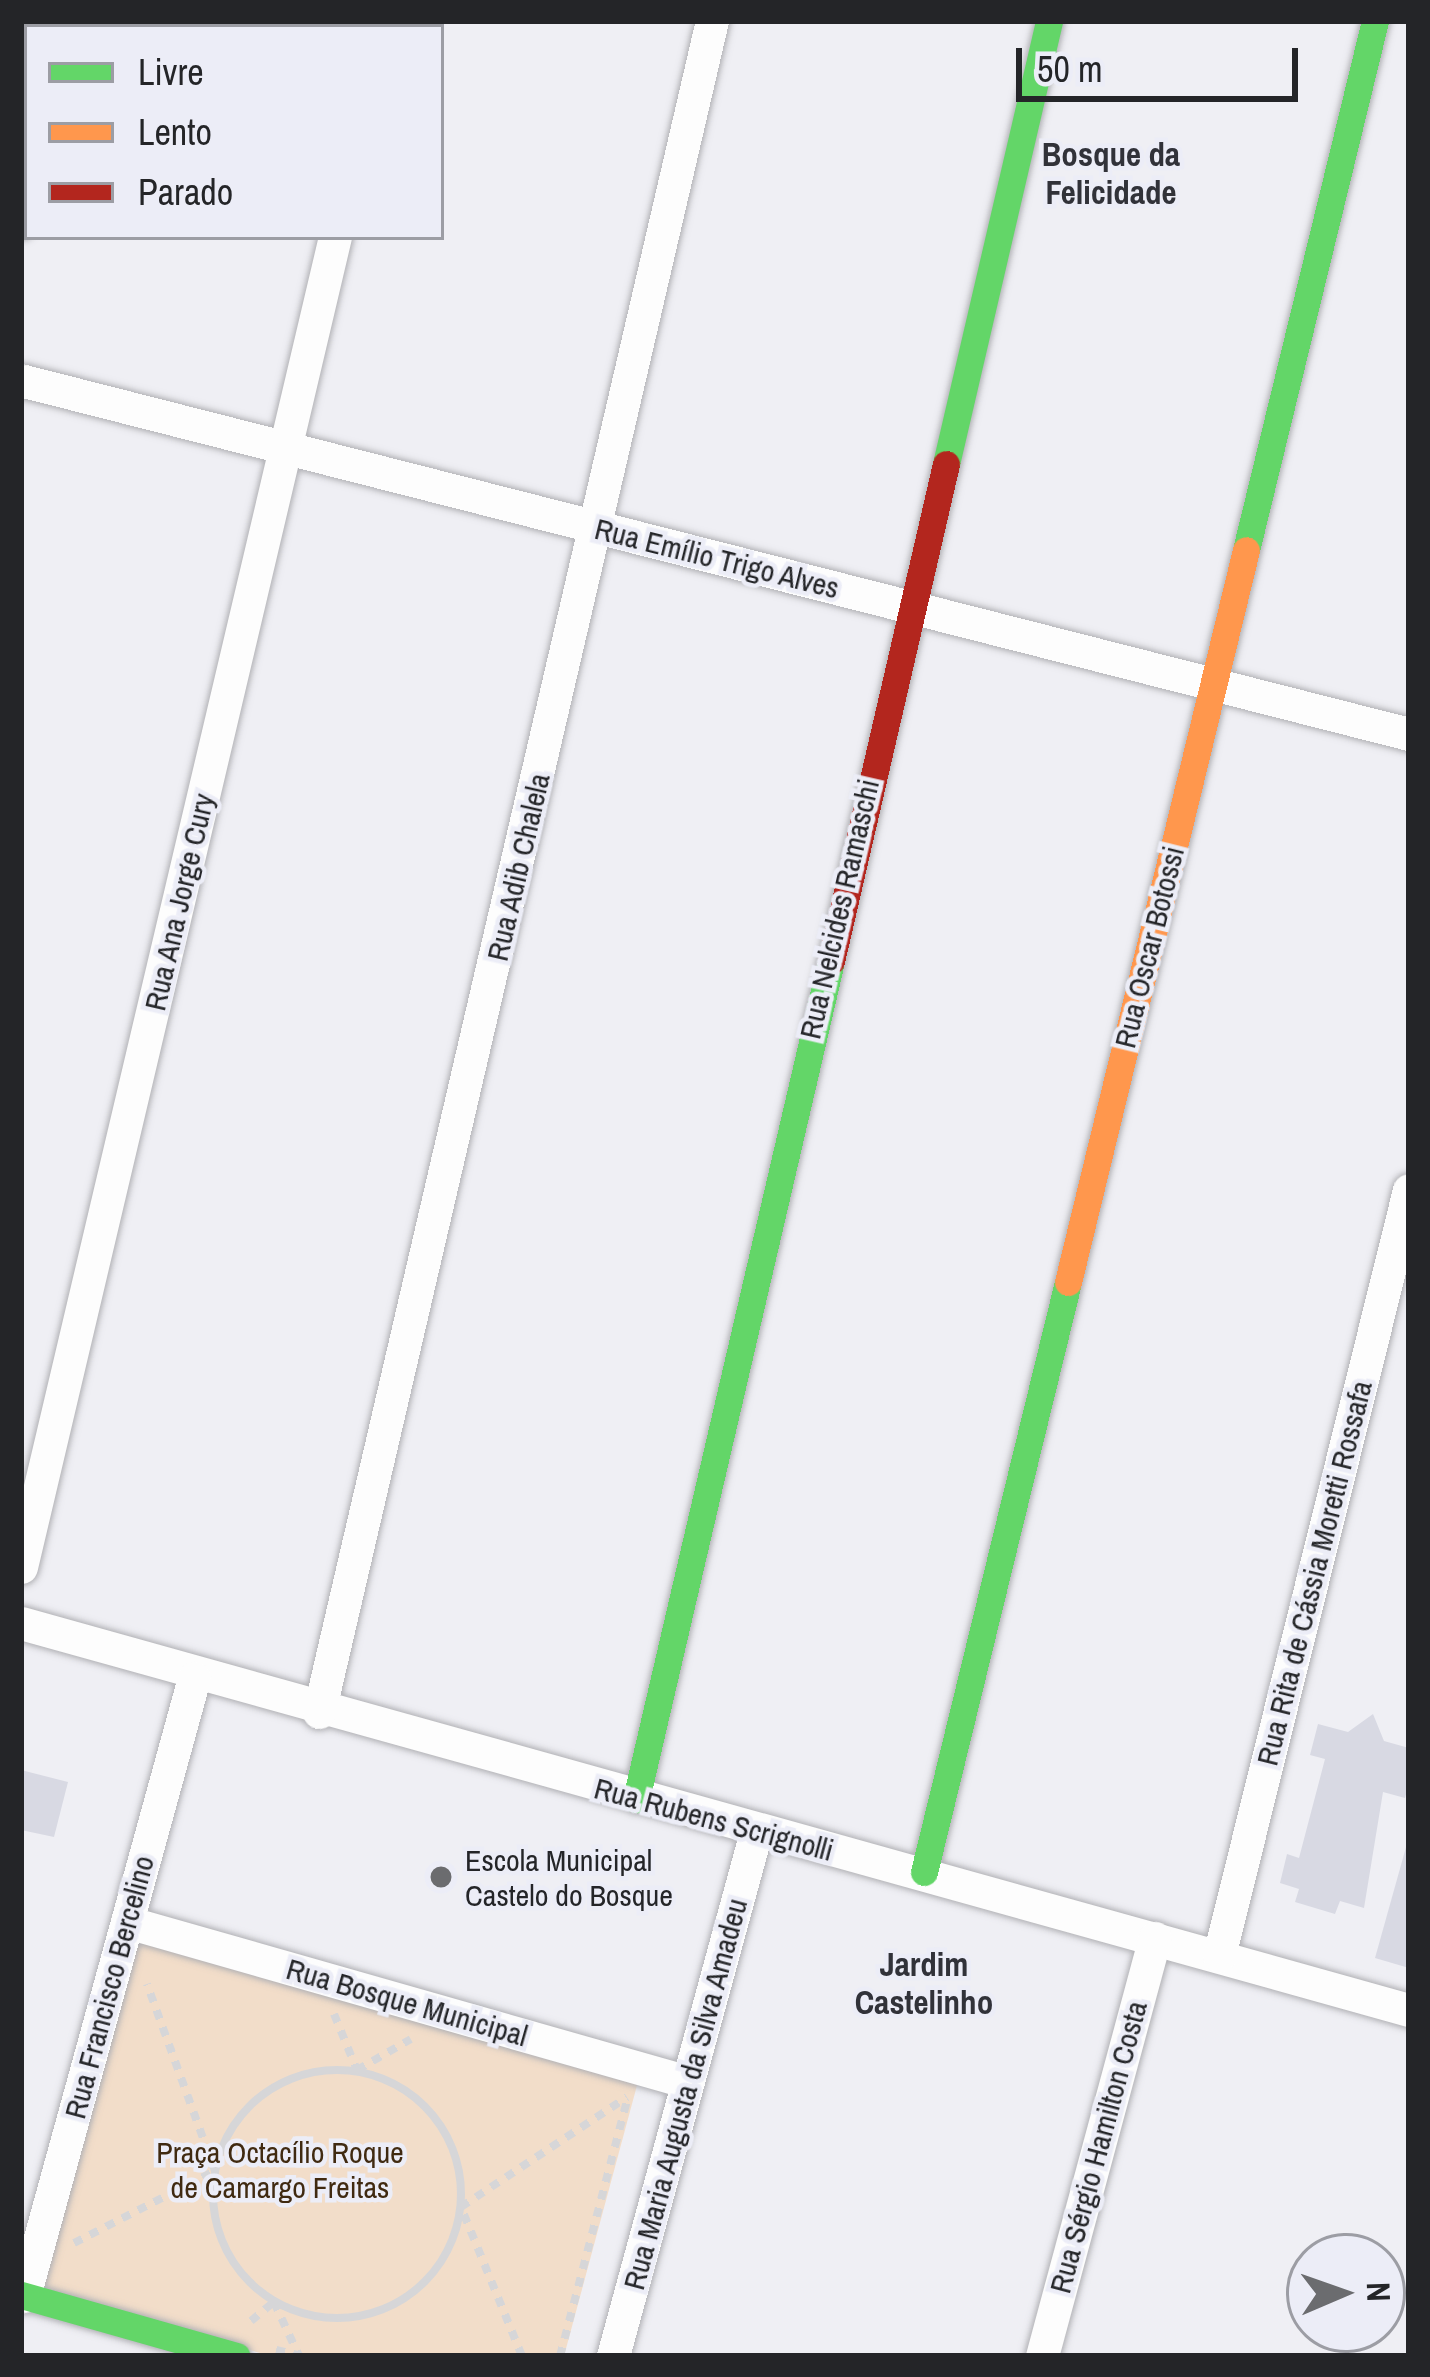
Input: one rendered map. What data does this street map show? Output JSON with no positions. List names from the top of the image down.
{
  "streets": {
    "street": [
      "Rua Emílio Trigo Alves",
      "Rua Adib Chalela",
      "Rua Ana Jorge Cury",
      "Rua Nelcides Ramaschi",
      "Rua Oscar Botossi",
      "Rua Rita de Cássia Moretti Rossafa",
      "Rua Rubens Scrignolli",
      "Rua Francisco Bercelino",
      "Rua Bosque Municipal",
      "Rua Maria Augusta da Silva Amadeu",
      "Rua Sérgio Hamilton Costa"
    ]
  },
  "crossings": [
    ["Rua Emílio Trigo Alves", "Rua Adib Chalela"],
    ["Rua Emílio Trigo Alves", "Rua Ana Jorge Cury"],
    ["Rua Emílio Trigo Alves", "Rua Nelcides Ramaschi"],
    ["Rua Emílio Trigo Alves", "Rua Oscar Botossi"],
    ["Rua Adib Chalela", "Rua Rubens Scrignolli"],
    ["Rua Nelcides Ramaschi", "Rua Rubens Scrignolli"],
    ["Rua Oscar Botossi", "Rua Rubens Scrignolli"],
    ["Rua Rita de Cássia Moretti Rossafa", "Rua Rubens Scrignolli"],
    ["Rua Rubens Scrignolli", "Rua Francisco Bercelino"],
    ["Rua Rubens Scrignolli", "Rua Maria Augusta da Silva Amadeu"],
    ["Rua Rubens Scrignolli", "Rua Sérgio Hamilton Costa"],
    ["Rua Francisco Bercelino", "Rua Bosque Municipal"],
    ["Rua Bosque Municipal", "Rua Maria Augusta da Silva Amadeu"]
  ],
  "districts": ["Bosque da Felicidade", "Jardim Castelinho"],
  "parks": ["Praça Octacílio Roque de Camargo Freitas"],
  "places": ["Escola Municipal Castelo do Bosque"],
  "legend": ["Livre", "Lento", "Parado"],
  "scale_bar": "50 m",
  "north": "right"
}
